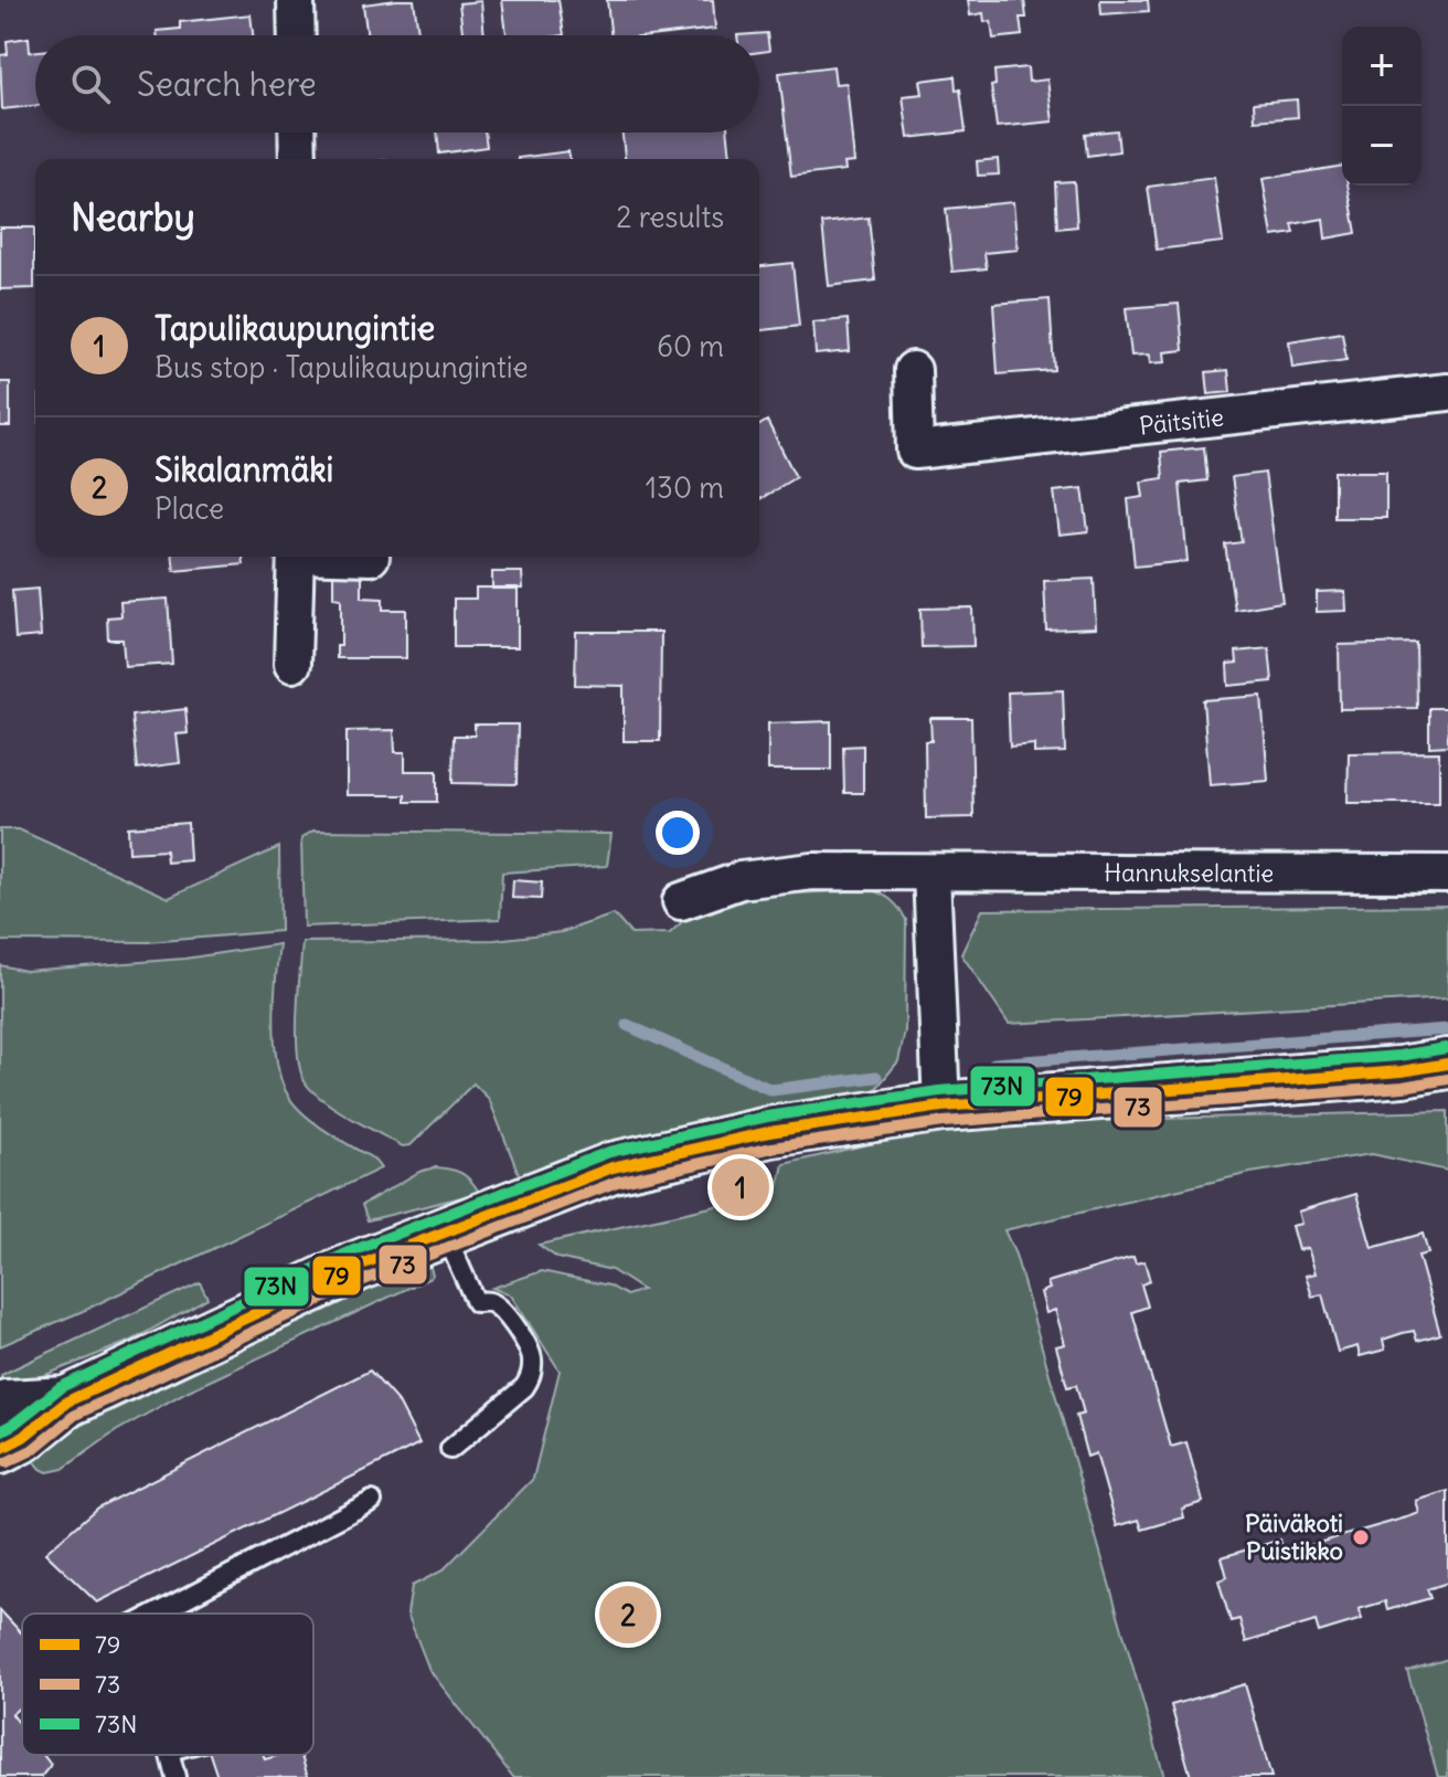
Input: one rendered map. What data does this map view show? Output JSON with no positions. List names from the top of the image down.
{
  "streets": {
    "street": ["Päitsitie", "Hannukselantie"]
  },
  "places": ["Päiväkoti Puistikko"],
  "lines": ["transit line 73N", "transit line 79", "transit line 73"],
  "legend": ["79", "73", "73N"],
  "page": {
    "map_buttons": ["+", "−"],
    "search": "Search here",
    "heading": ["Nearby", "2 results"],
    "list": [
      {
        "mark": "1",
        "name": "Tapulikaupungintie",
        "note": "Bus stop · Tapulikaupungintie",
        "value": "60 m"
      },
      {
        "mark": "2",
        "name": "Sikalanmäki",
        "note": "Place",
        "value": "130 m"
      }
    ],
    "pins": ["1", "2"]
  }
}
